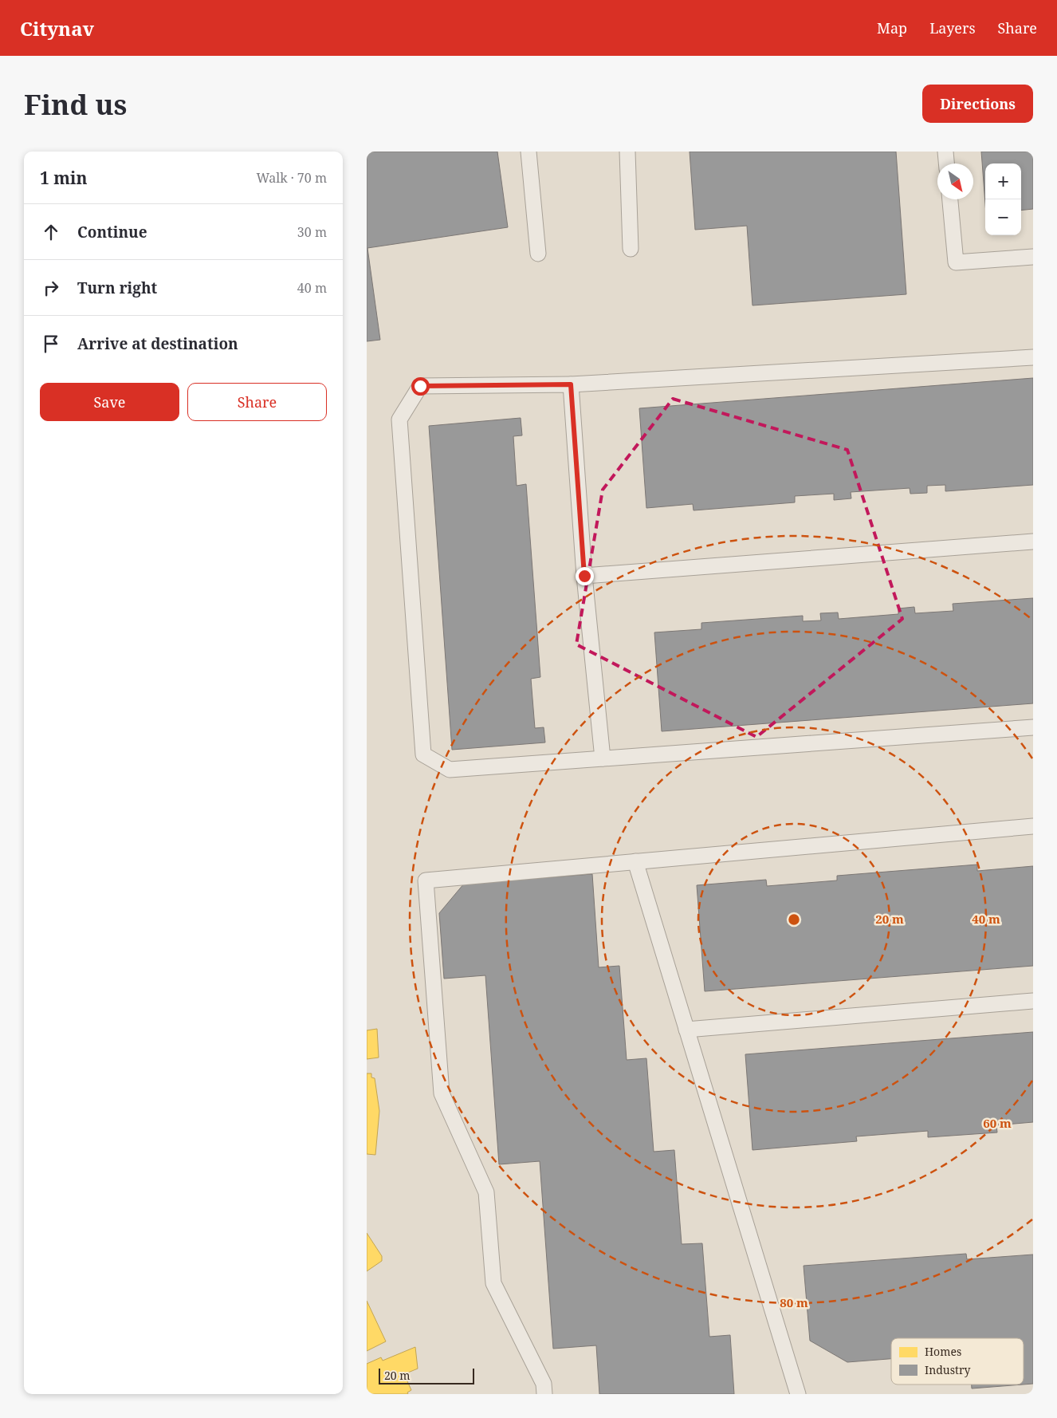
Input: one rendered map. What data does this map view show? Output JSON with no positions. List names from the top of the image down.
{
  "legend": ["Homes", "Industry"],
  "scale_bar": "20 m",
  "north": "bottom right",
  "page": {
    "header": "Citynav",
    "nav": ["Map", "Layers", "Share"],
    "buttons": [
      "Directions",
      ["Save", "Share"]
    ],
    "title": "Find us",
    "heading": ["1 min", "Walk · 70 m"],
    "map_buttons": ["+", "−"],
    "list": [
      ["Continue", "30 m"],
      ["Turn right", "40 m"],
      "Arrive at destination"
    ],
    "scale": "20 m"
  },
  "rings": [
    "20 m",
    "40 m",
    "60 m",
    "80 m"
  ]
}
